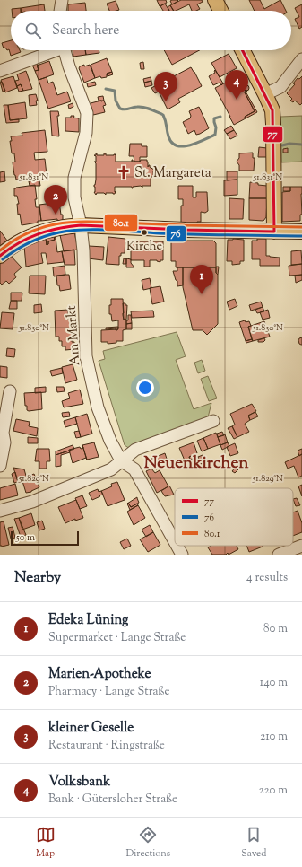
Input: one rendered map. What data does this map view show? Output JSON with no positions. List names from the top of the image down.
{
  "streets": {
    "street": ["Am Markt"]
  },
  "districts": ["Neuenkirchen"],
  "places": {
    "church": ["St. Margareta"],
    "other": ["Kirche"]
  },
  "lines": ["transit line 77", "transit line 80.1", "transit line 76"],
  "legend": ["77", "76", "80.1"],
  "scale_bar": "50 m",
  "page": {
    "search": "Search here",
    "pins": [
      "4",
      "3",
      "2",
      "1"
    ],
    "scale": "50 m",
    "heading": ["Nearby", "4 results"],
    "list": [
      {
        "mark": "1",
        "name": "Edeka Lüning",
        "note": "Supermarket · Lange Straße",
        "value": "80 m"
      },
      {
        "mark": "2",
        "name": "Marien-Apotheke",
        "note": "Pharmacy · Lange Straße",
        "value": "140 m"
      },
      {
        "mark": "3",
        "name": "kleiner Geselle",
        "note": "Restaurant · Ringstraße",
        "value": "210 m"
      },
      {
        "mark": "4",
        "name": "Volksbank",
        "note": "Bank · Gütersloher Straße",
        "value": "220 m"
      }
    ],
    "nav": ["Map", "Directions", "Saved"]
  },
  "coordinates": ["51.831°N", "51.830°N", "51.829°N"]
}
